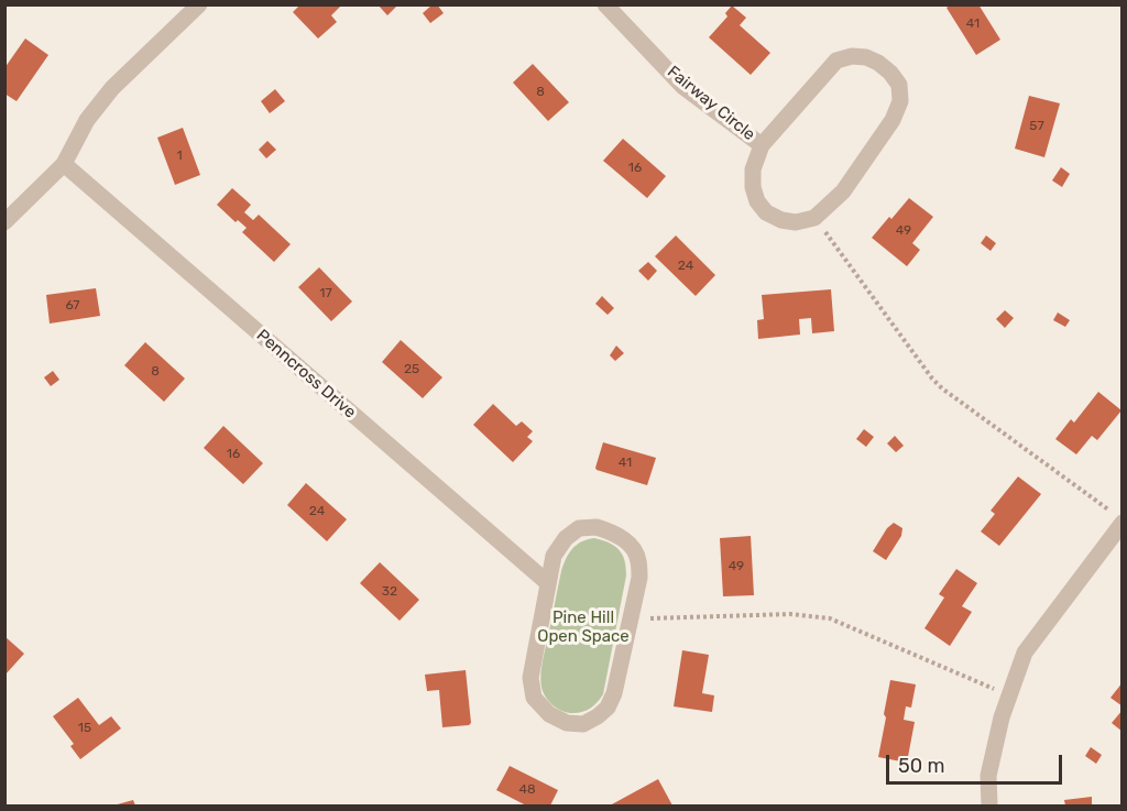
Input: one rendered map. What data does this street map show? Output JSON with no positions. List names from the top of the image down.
{
  "streets": {
    "street": ["Fairway Circle", "Penncross Drive"]
  },
  "parks": ["Pine Hill Open Space"],
  "house_numbers": [
    "41",
    "8",
    "57",
    "1",
    "16",
    "49",
    "24",
    "17",
    "67",
    "25",
    "8",
    "16",
    "41",
    "24",
    "49",
    "32",
    "15",
    "48"
  ],
  "scale_bar": "50 m"
}
